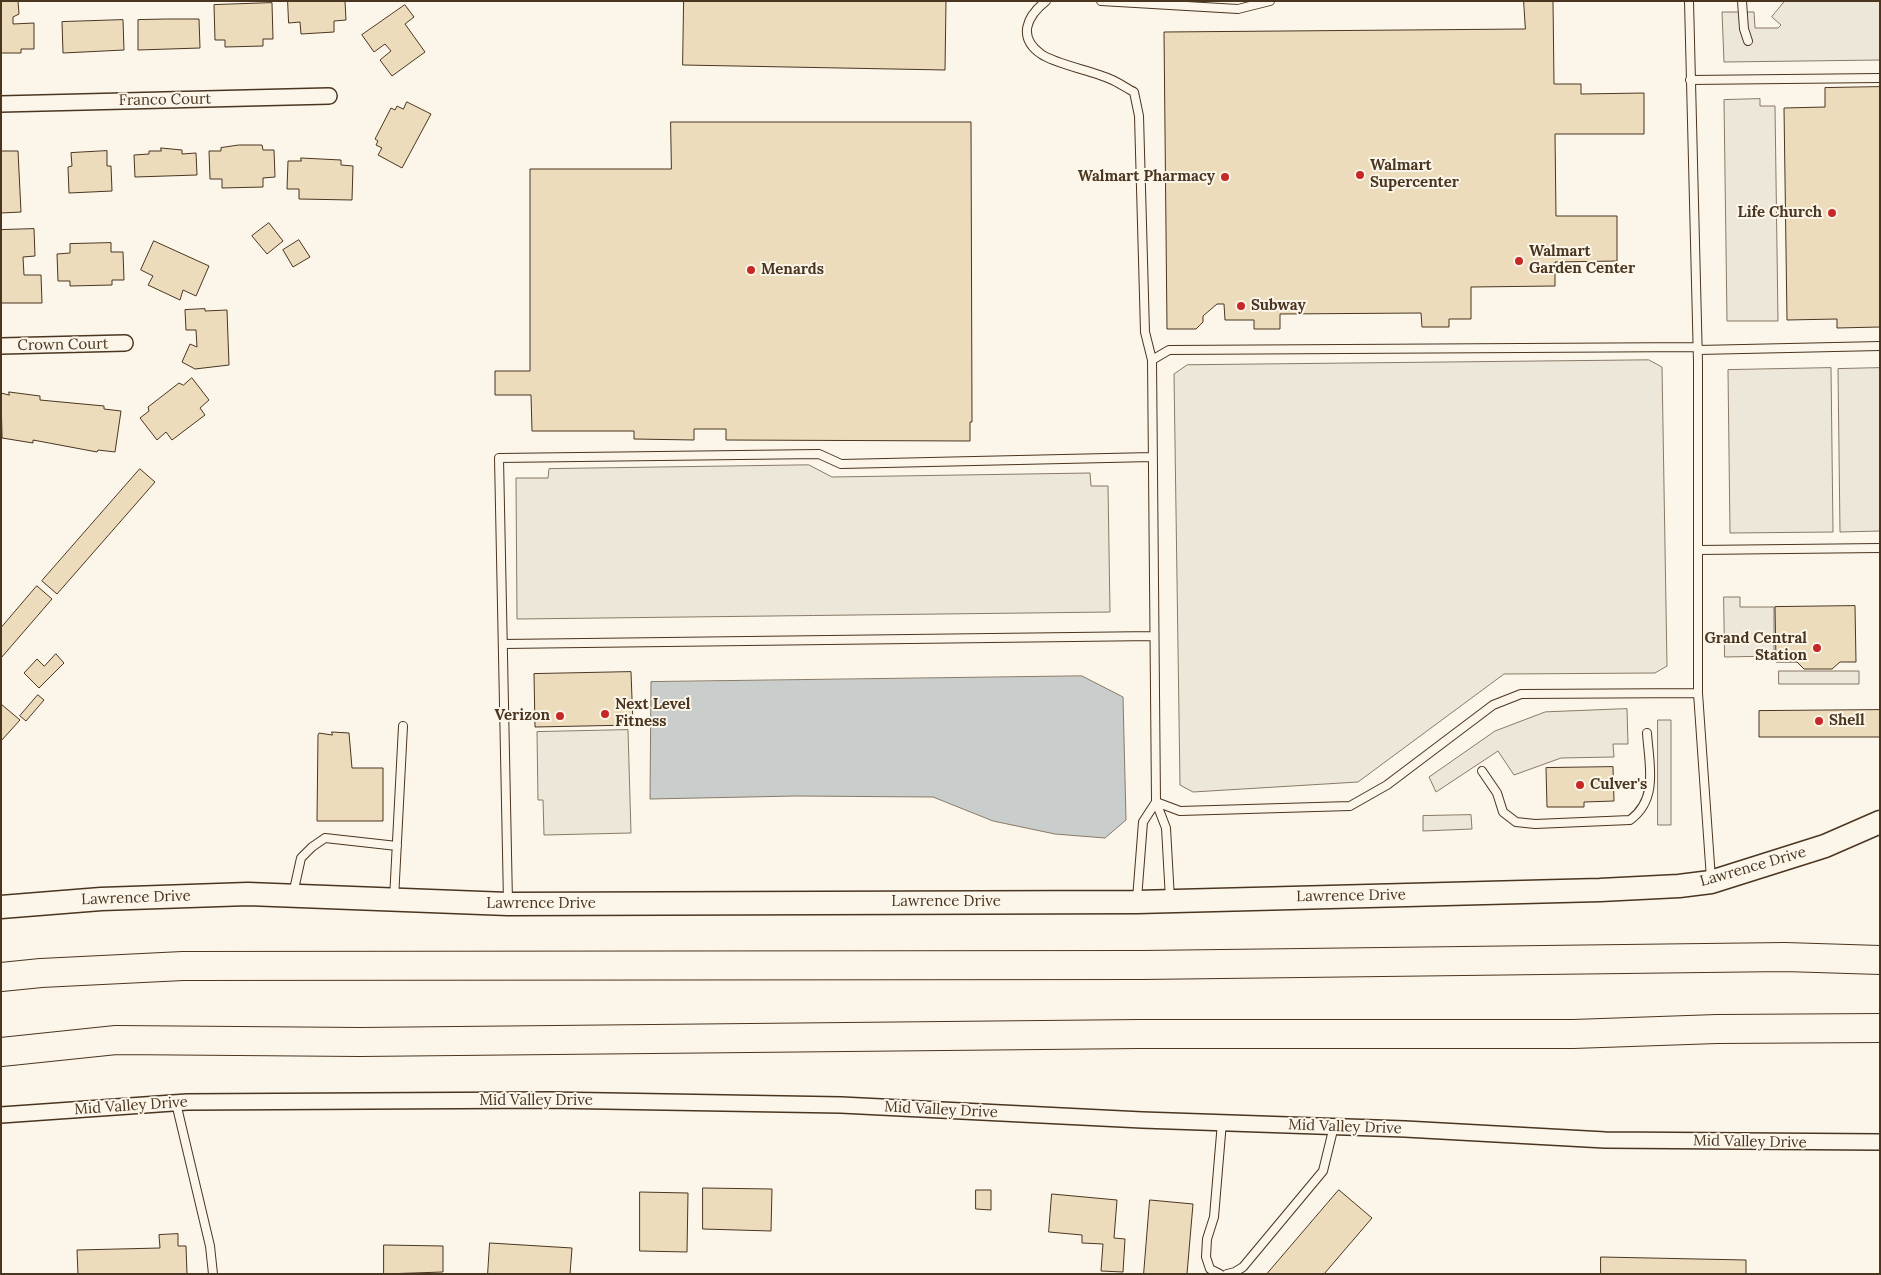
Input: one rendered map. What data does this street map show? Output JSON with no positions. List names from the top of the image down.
{
  "streets": {
    "main road": ["Lawrence Drive"],
    "street": ["Franco Court", "Crown Court", "Mid Valley Drive"]
  },
  "places": [
    "Walmart Supercenter",
    "Walmart Pharmacy",
    "Life Church",
    "Walmart Garden Center",
    "Menards",
    "Subway",
    "Grand Central Station",
    "Next Level Fitness",
    "Verizon",
    "Shell",
    "Culver's"
  ]
}
